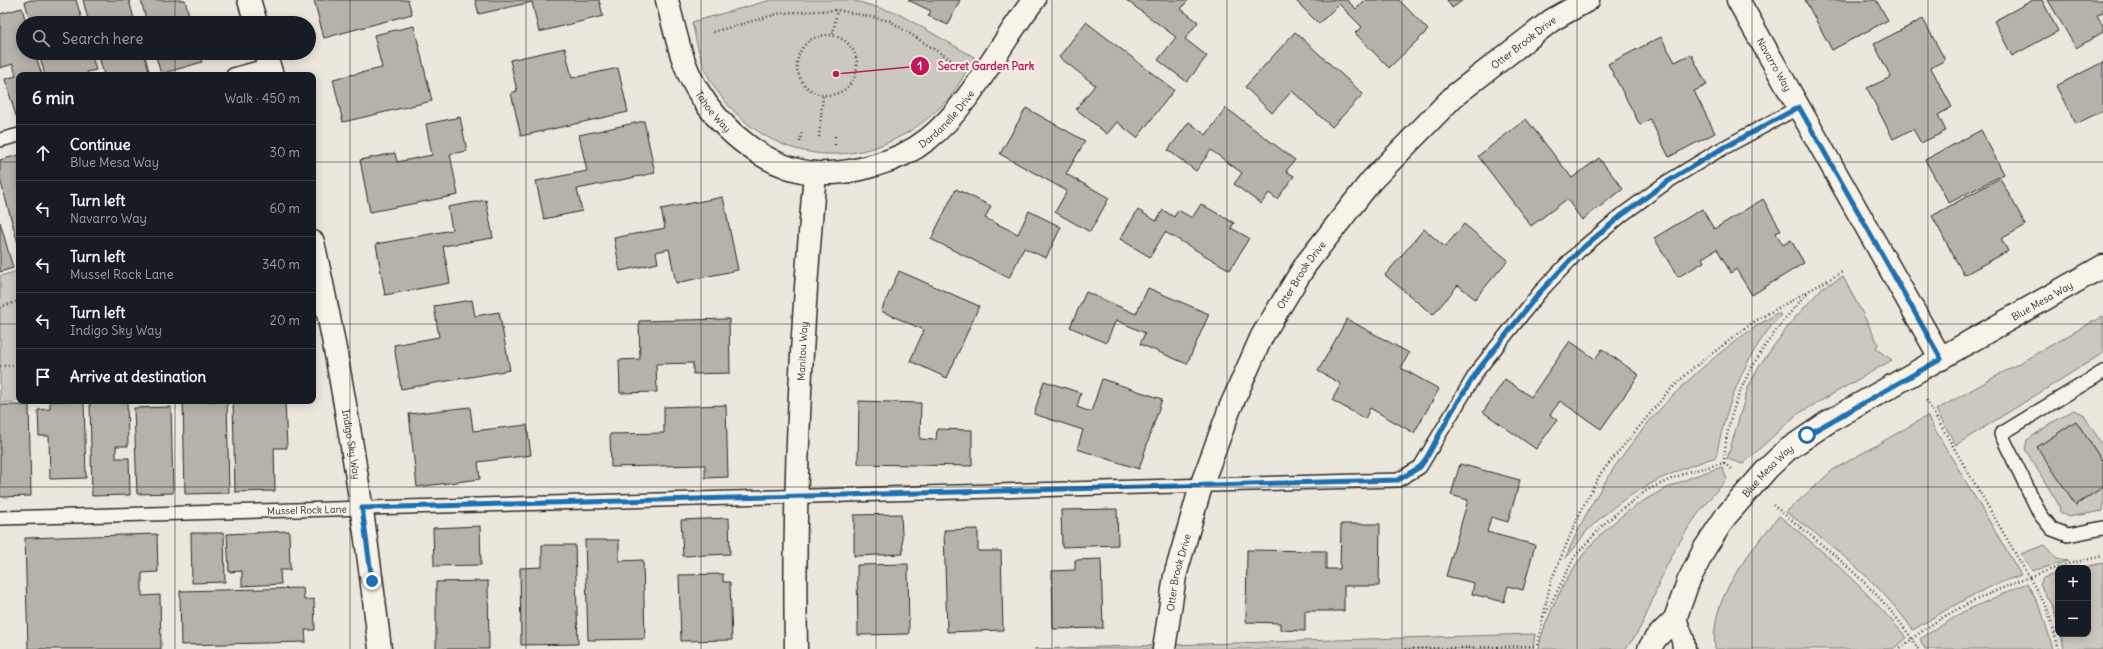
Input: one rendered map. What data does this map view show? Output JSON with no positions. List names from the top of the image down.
{
  "streets": {
    "street": [
      "Otter Brook Drive",
      "Navarro Way",
      "Tahoe Way",
      "Dardanelle Drive",
      "Blue Mesa Way",
      "Manitou Way",
      "Indigo Sky Way"
    ],
    "lane": ["Mussel Rock Lane"]
  },
  "crossings": [
    ["Otter Brook Drive", "Mussel Rock Lane"],
    ["Navarro Way", "Blue Mesa Way"],
    ["Navarro Way", "Mussel Rock Lane"],
    ["Tahoe Way", "Dardanelle Drive"],
    ["Tahoe Way", "Manitou Way"],
    ["Dardanelle Drive", "Manitou Way"],
    ["Manitou Way", "Mussel Rock Lane"],
    ["Indigo Sky Way", "Mussel Rock Lane"]
  ],
  "places": ["Secret Garden Park"],
  "page": {
    "search": "Search here",
    "heading": ["6 min", "Walk · 450 m"],
    "list": [
      ["Continue", "Blue Mesa Way", "30 m"],
      ["Turn left", "Navarro Way", "60 m"],
      ["Turn left", "Mussel Rock Lane", "340 m"],
      ["Turn left", "Indigo Sky Way", "20 m"],
      "Arrive at destination"
    ],
    "map_buttons": ["+", "−"]
  }
}
